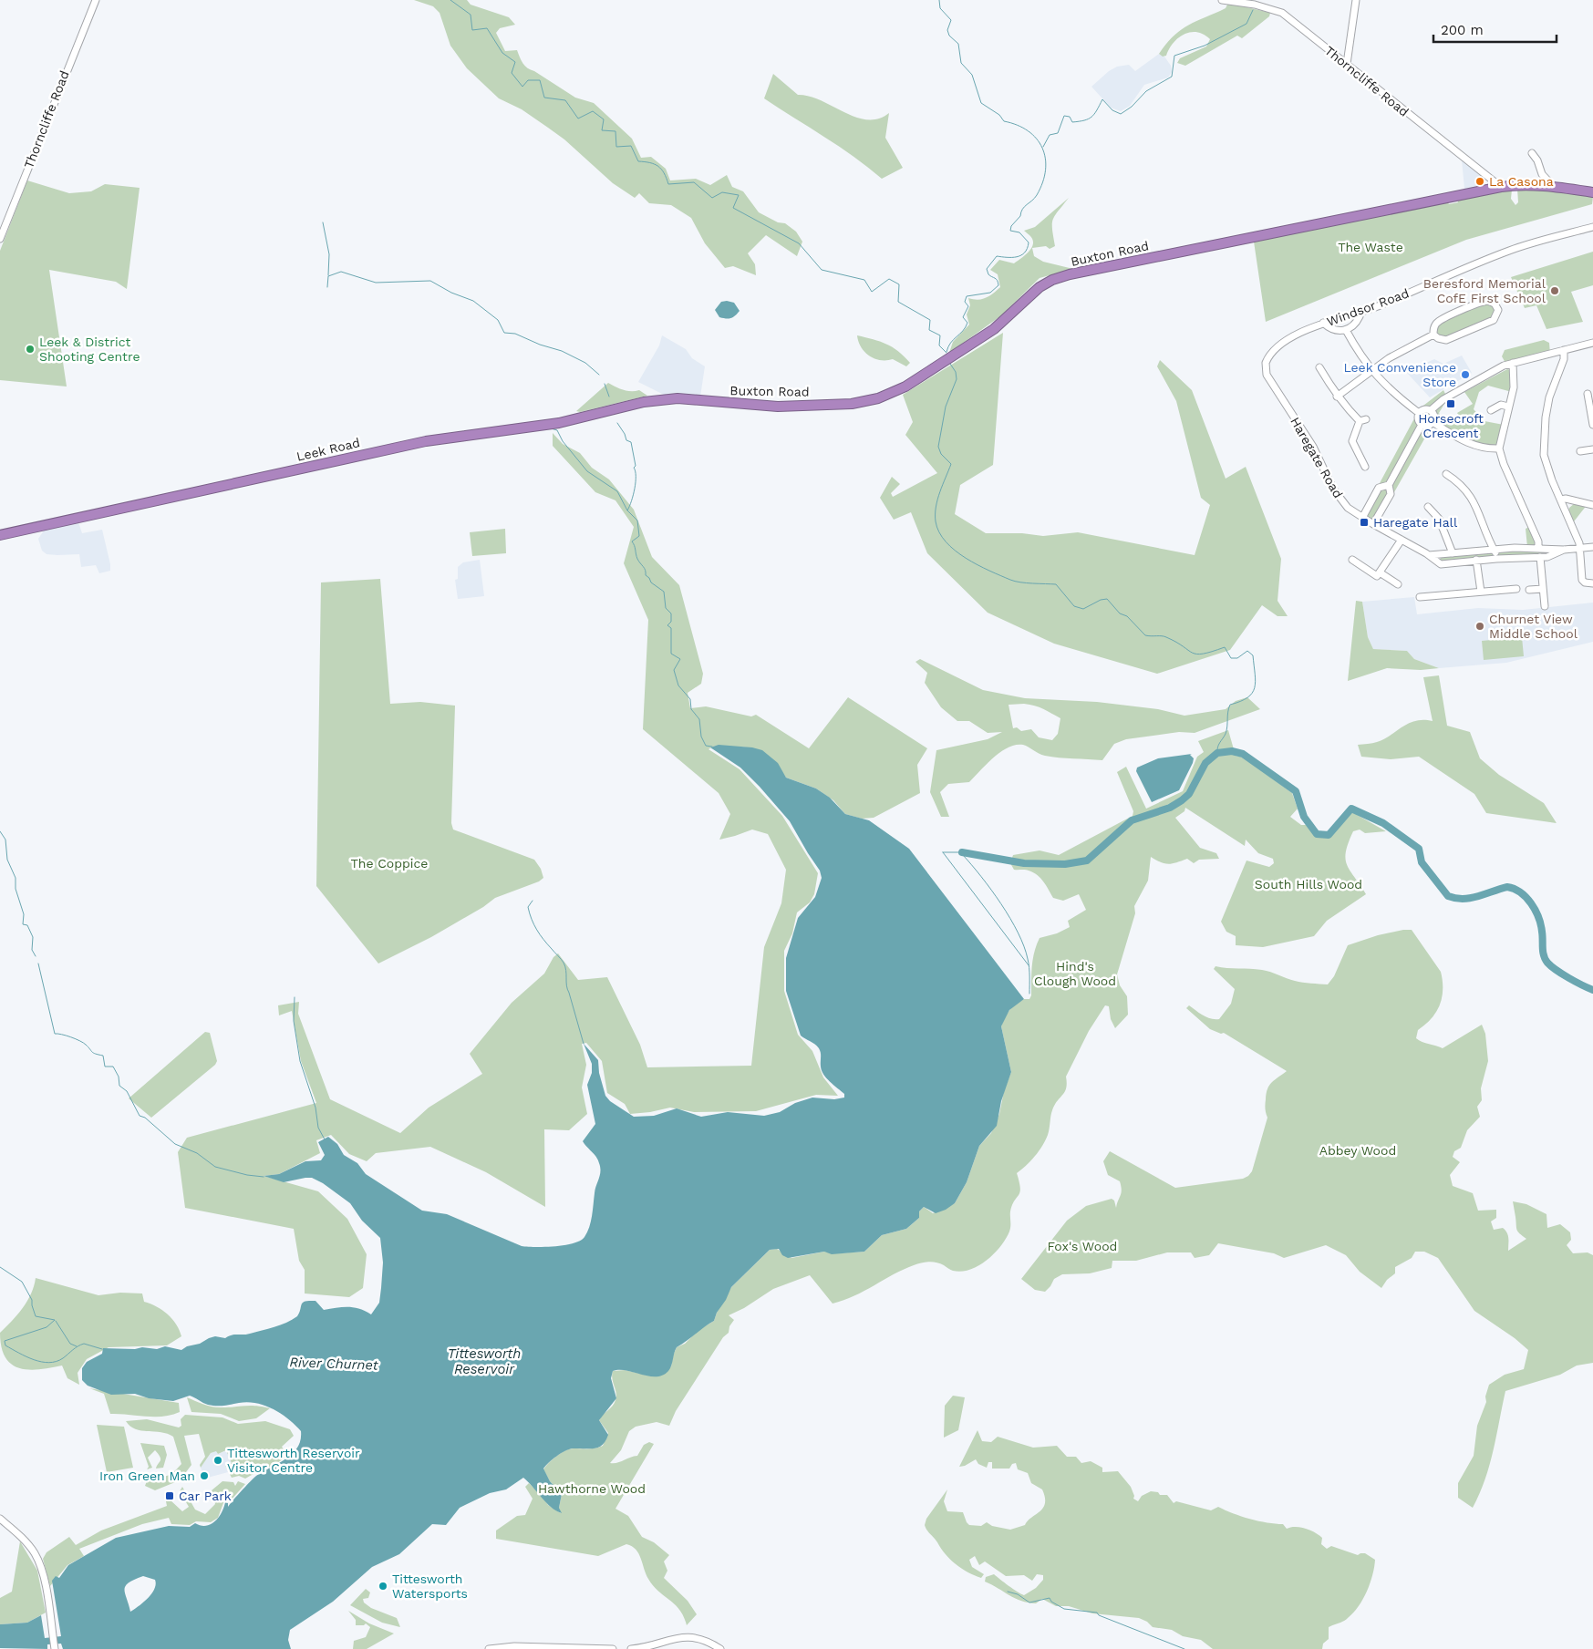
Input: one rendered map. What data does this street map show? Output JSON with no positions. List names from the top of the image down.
{
  "streets": {
    "highway": ["Buxton Road", "Leek Road"],
    "street": ["Thorncliffe Road", "Windsor Road", "Haregate Road"]
  },
  "crossings": [
    ["Thorncliffe Road", "Buxton Road"],
    ["Buxton Road", "Leek Road"],
    ["Windsor Road", "Haregate Road"]
  ],
  "water": ["Tittesworth Reservoir", "River Churnet"],
  "parks": [
    "The Waste",
    "The Coppice",
    "South Hills Wood",
    "Hind's Clough Wood",
    "Abbey Wood",
    "Fox's Wood",
    "Hawthorne Wood"
  ],
  "places": {
    "other": [
      "La Casona",
      "Beresford Memorial CofE First School",
      "Leek & District Shooting Centre",
      "Leek Convenience Store",
      "Churnet View Middle School",
      "Tittesworth Reservoir Visitor Centre",
      "Iron Green Man",
      "Tittesworth Watersports"
    ],
    "transit": ["Horsecroft Crescent", "Haregate Hall", "Car Park"]
  },
  "scale_bar": "200 m"
}
